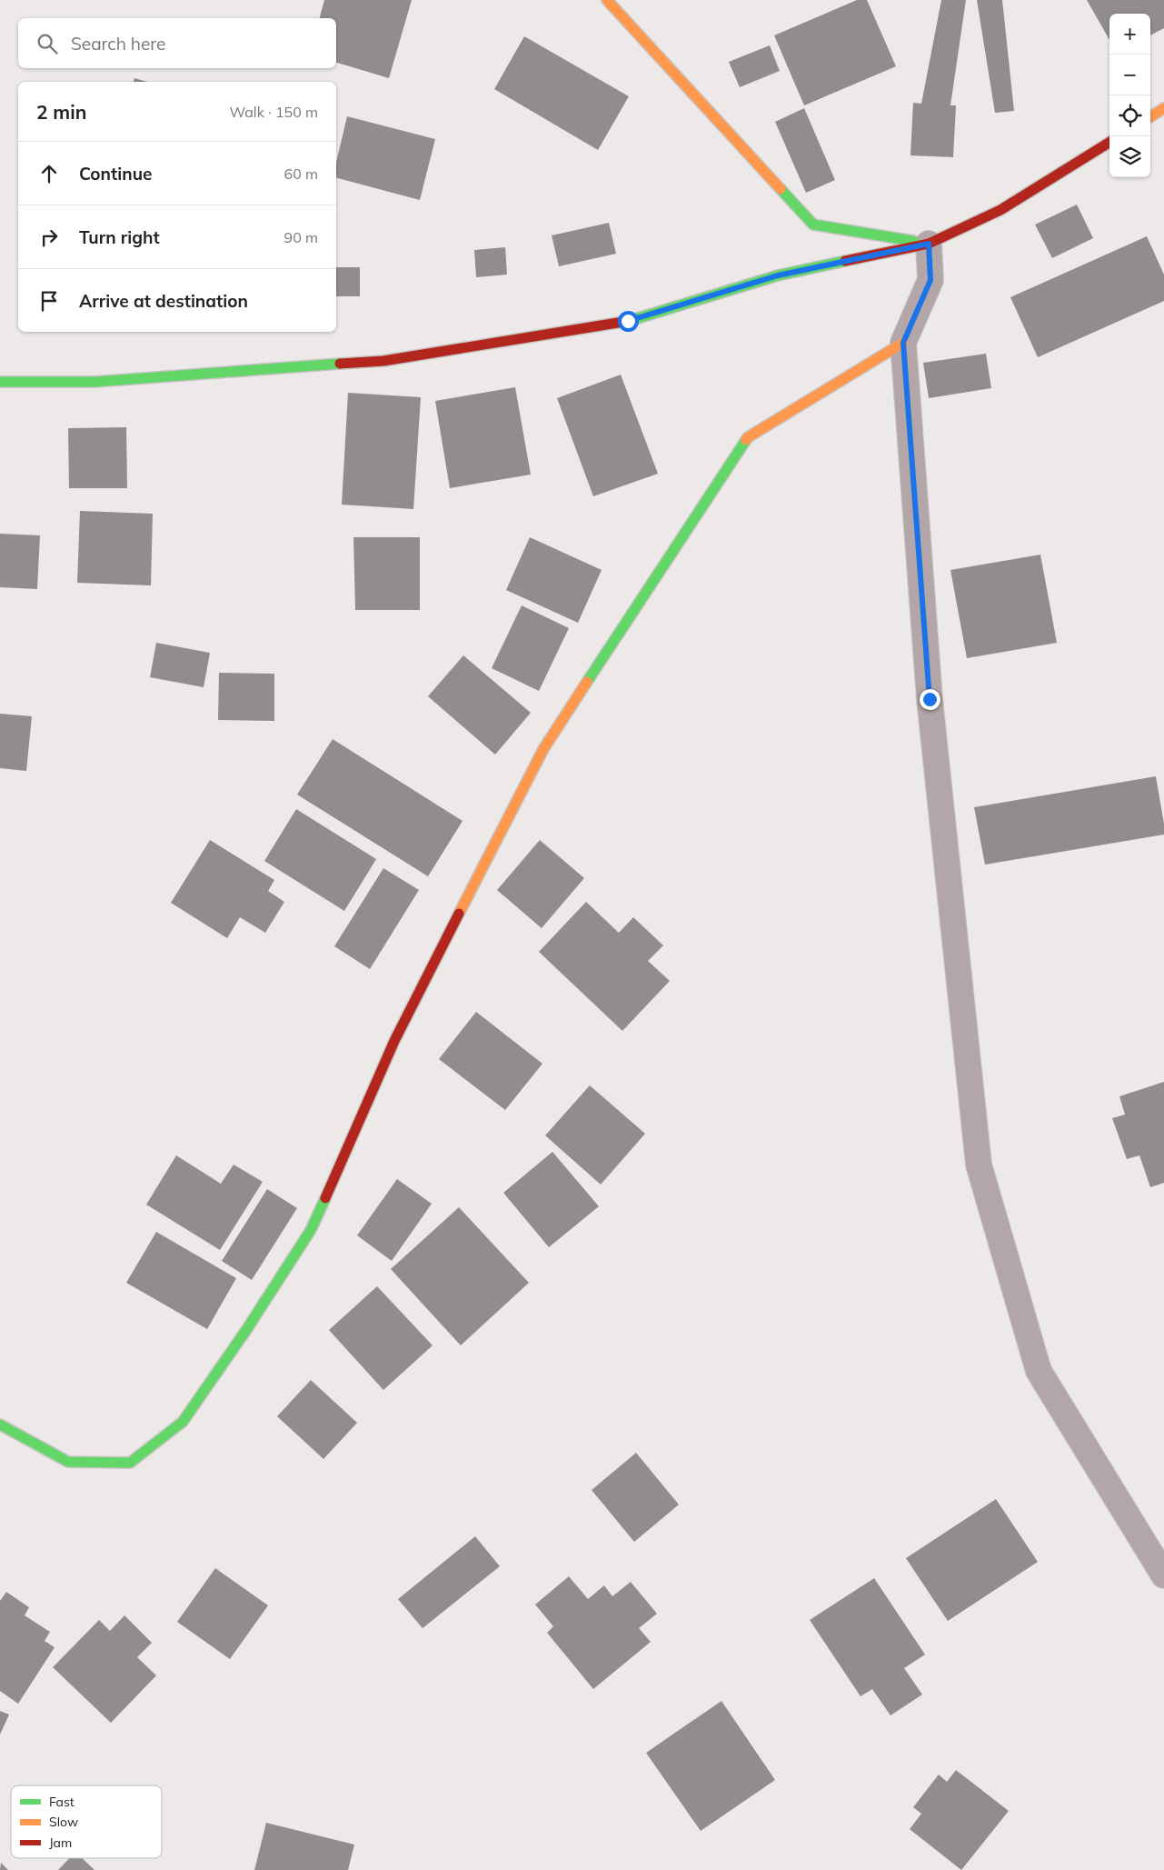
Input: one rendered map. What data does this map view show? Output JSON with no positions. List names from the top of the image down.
{
  "legend": ["Fast", "Slow", "Jam"],
  "page": {
    "map_buttons": ["+", "−"],
    "search": "Search here",
    "heading": ["2 min", "Walk · 150 m"],
    "list": [
      ["Continue", "60 m"],
      ["Turn right", "90 m"],
      "Arrive at destination"
    ]
  }
}
